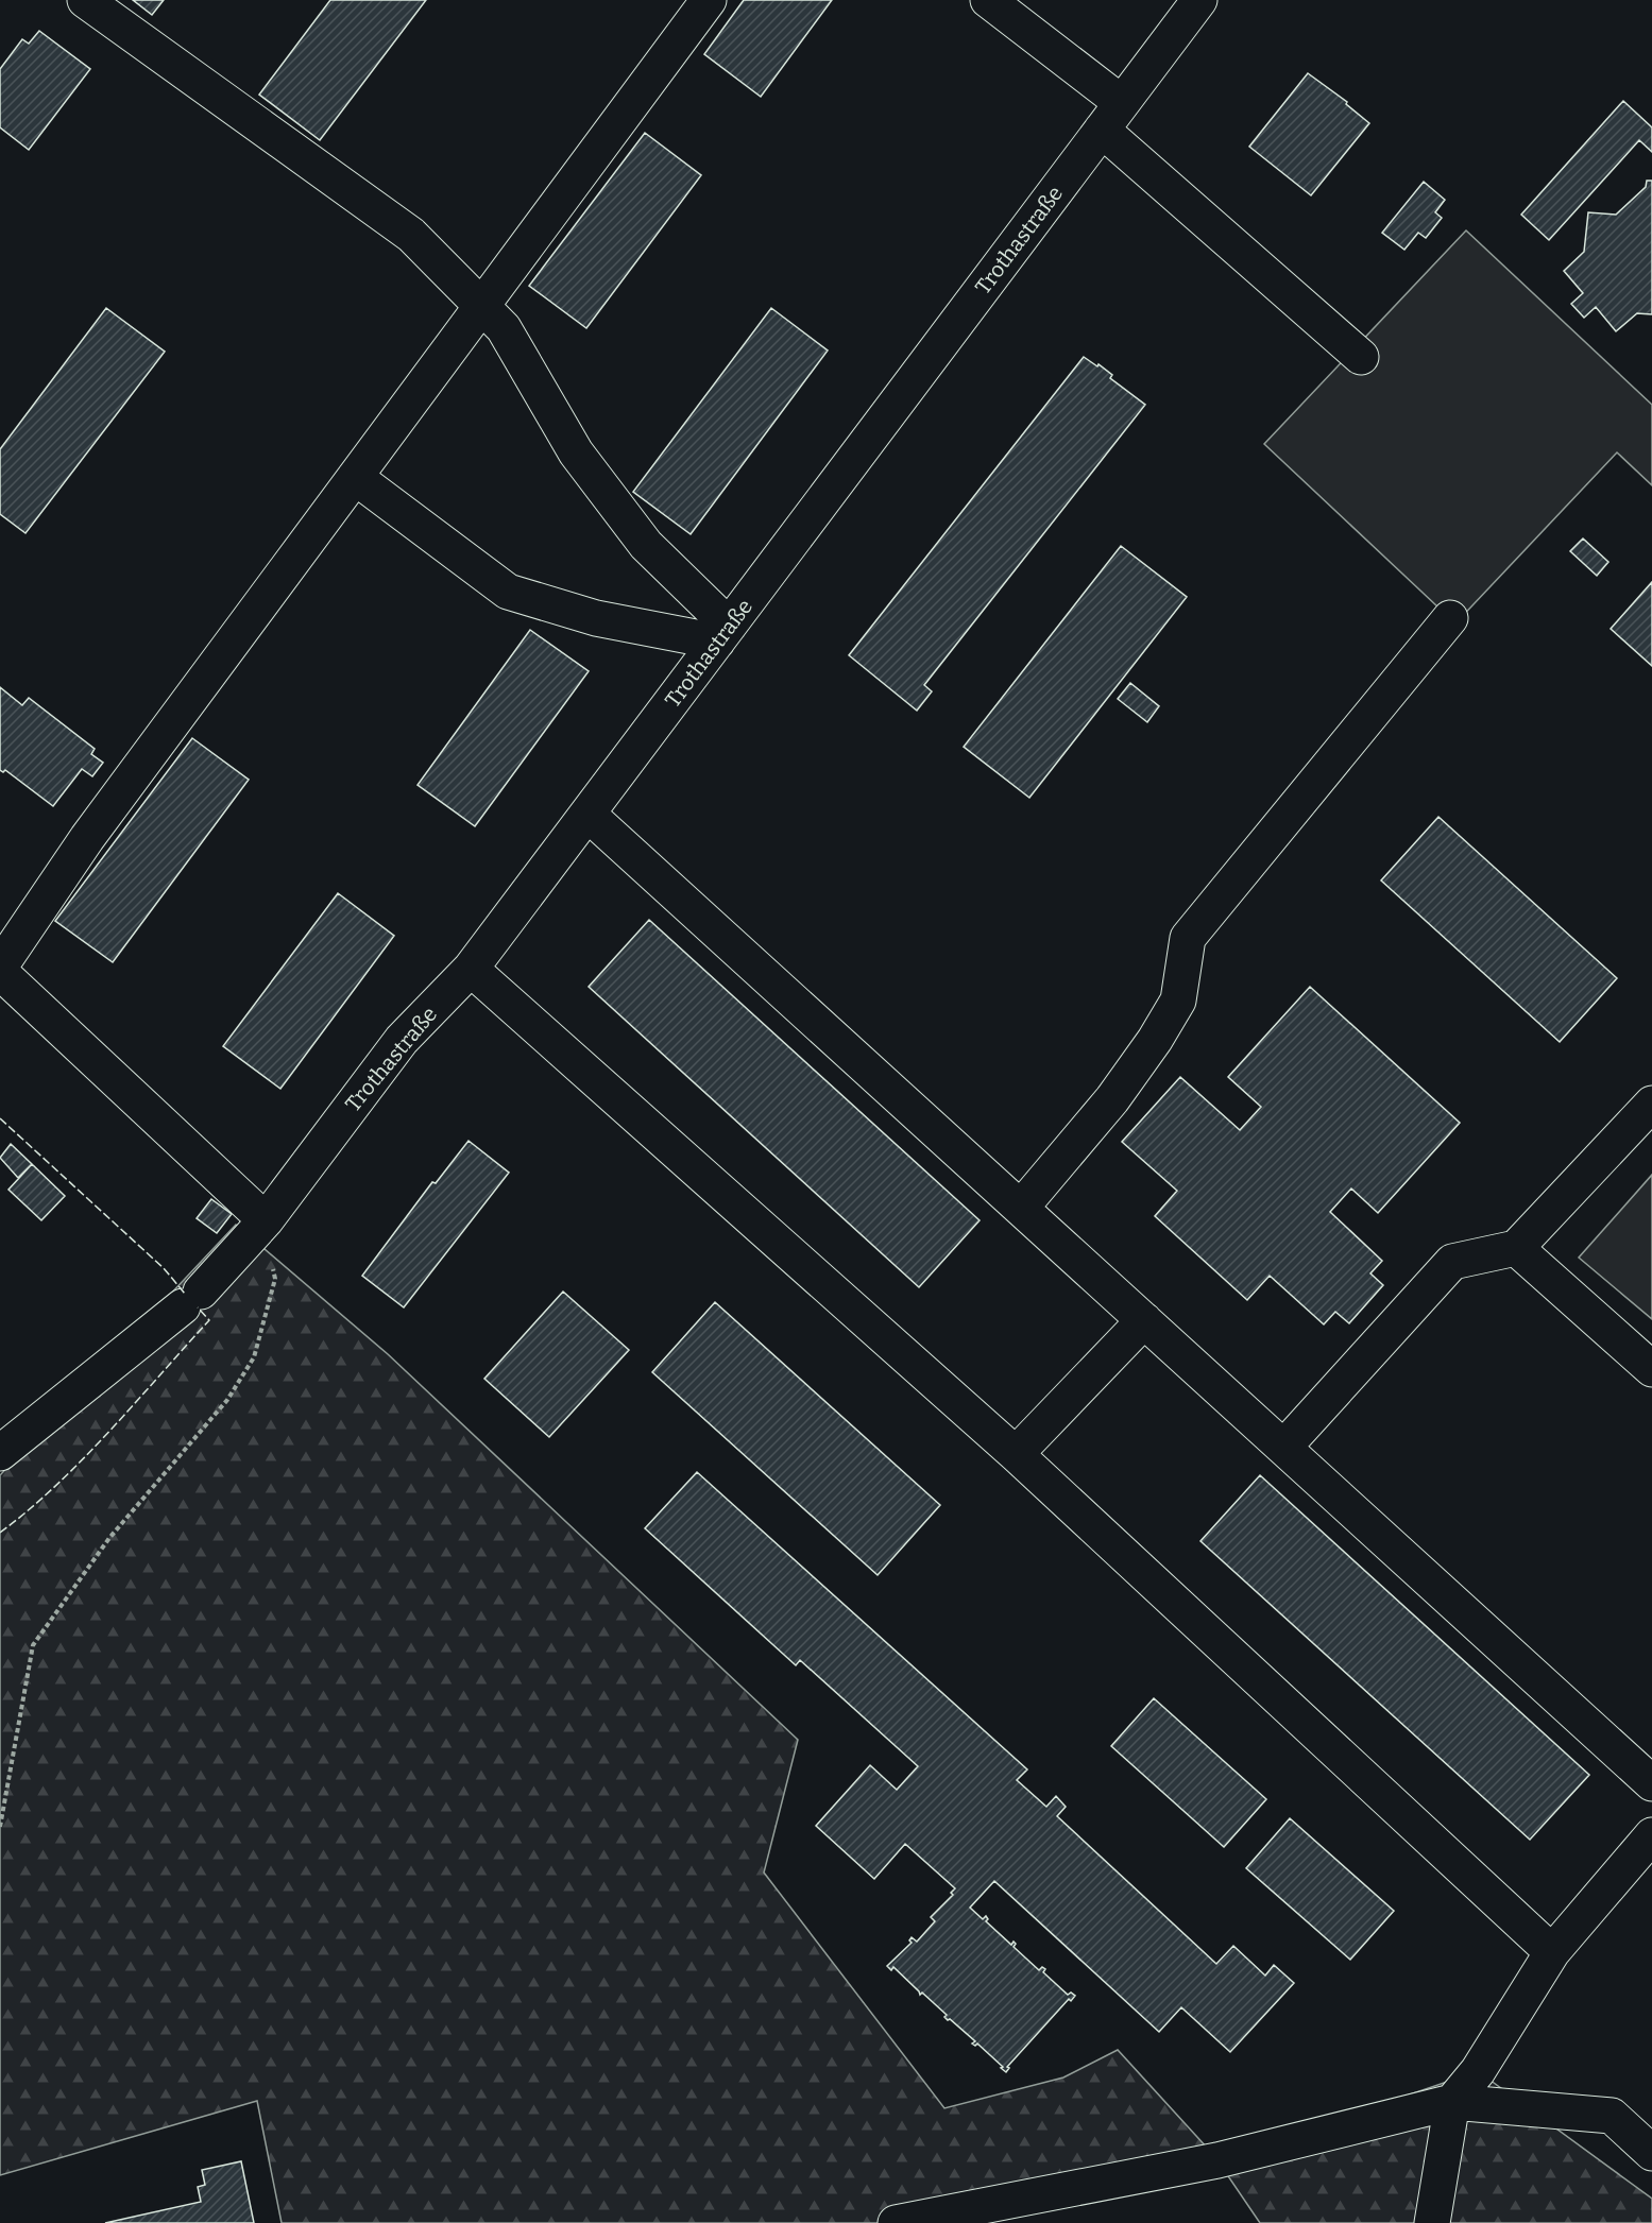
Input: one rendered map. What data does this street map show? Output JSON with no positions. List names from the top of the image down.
{
  "streets": {
    "street": ["Trothastraße"]
  }
}
